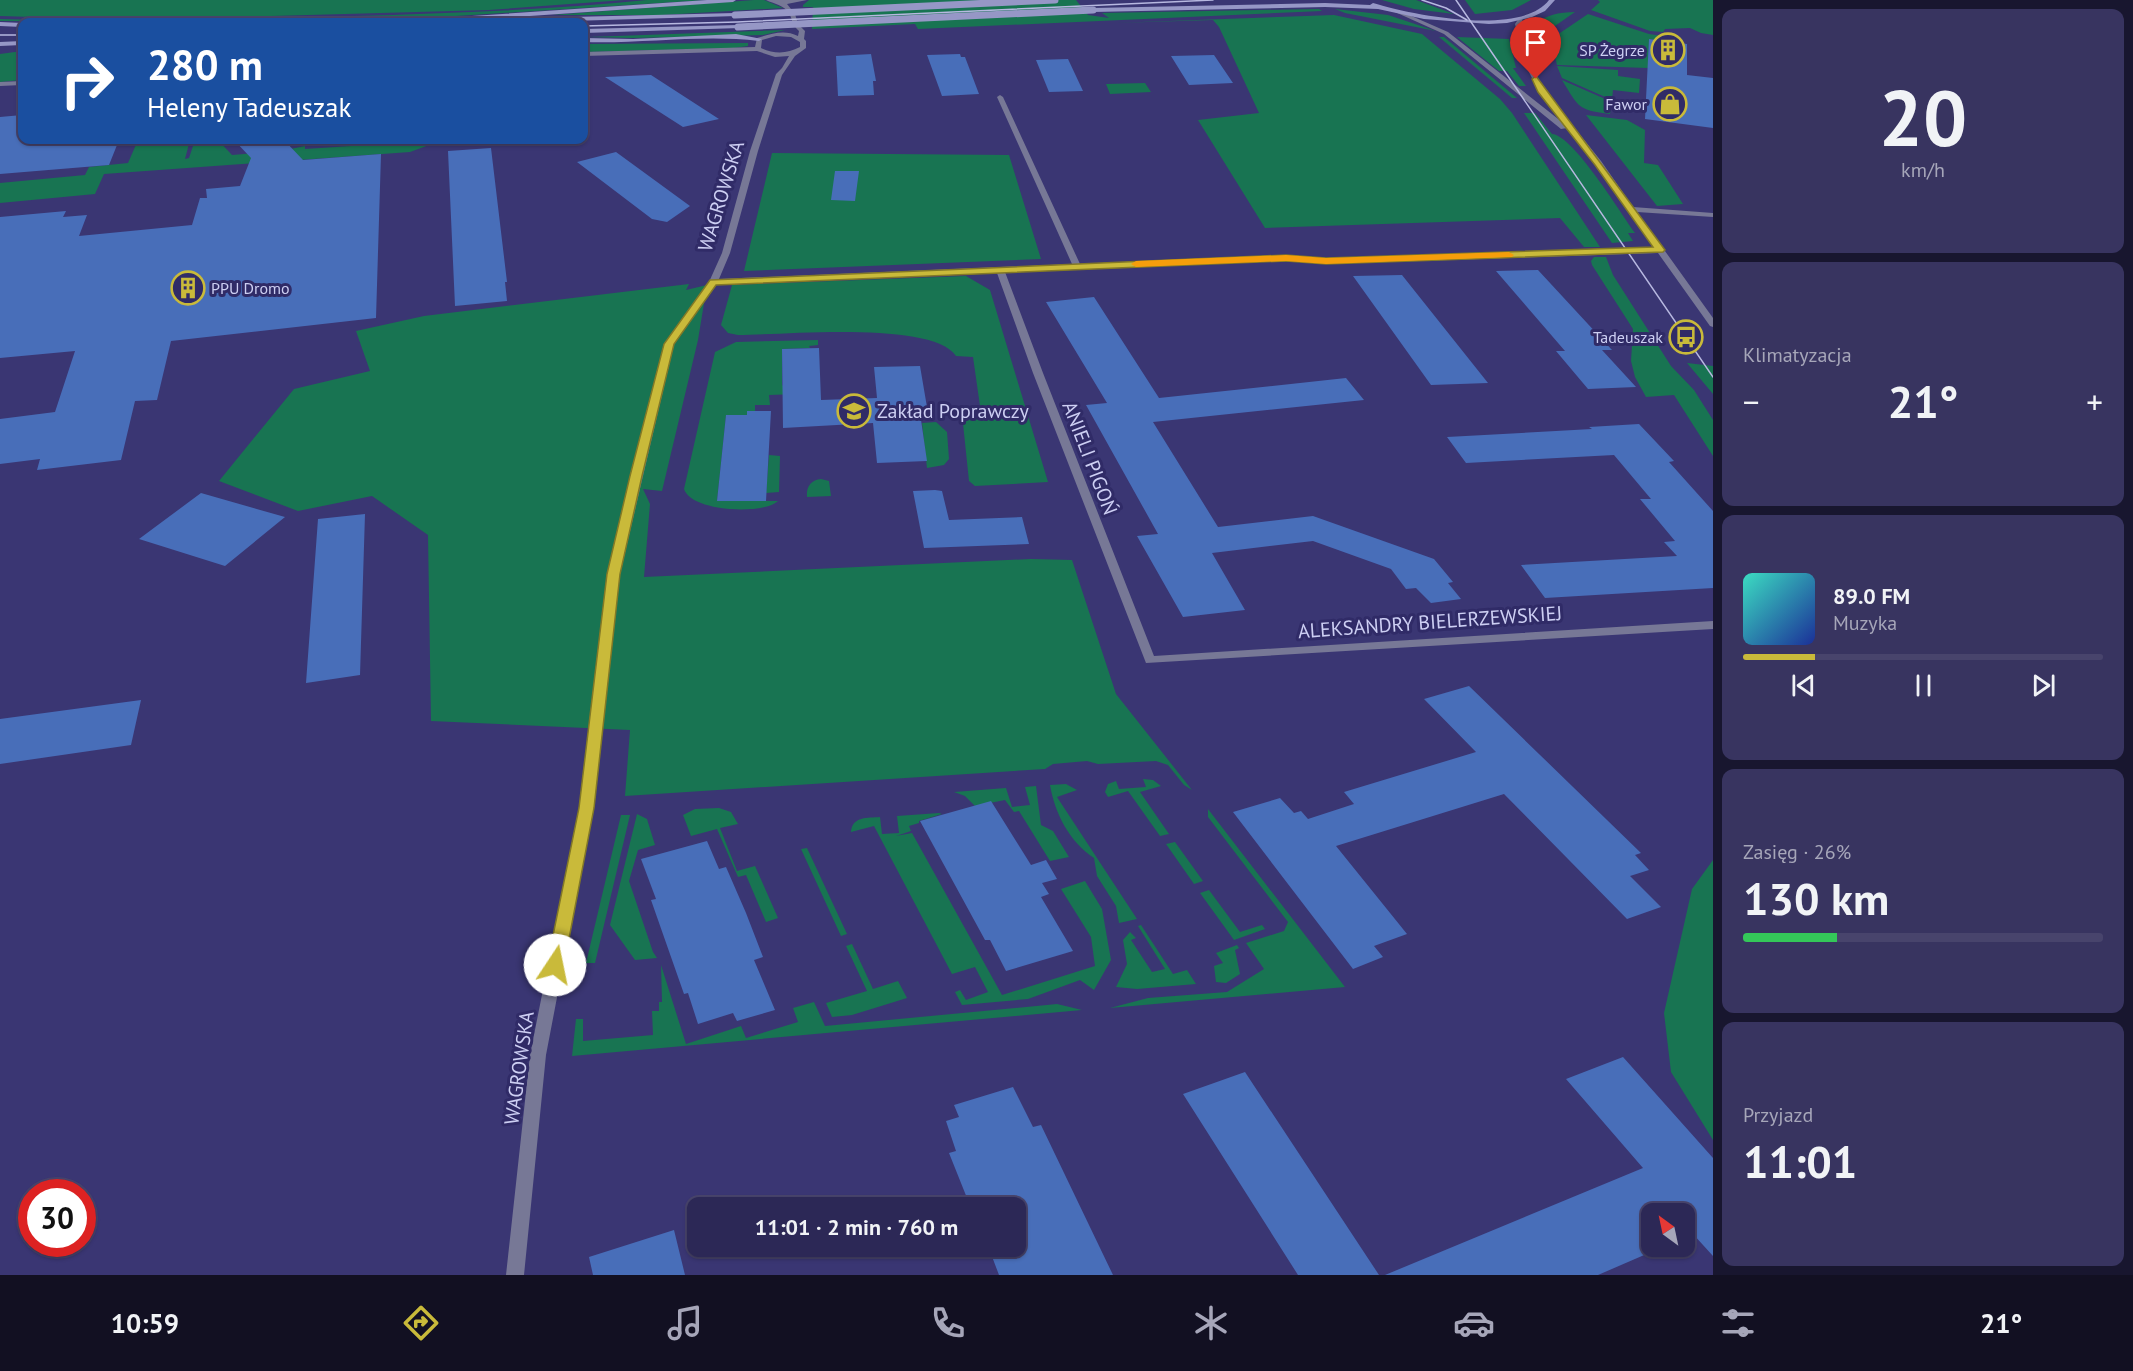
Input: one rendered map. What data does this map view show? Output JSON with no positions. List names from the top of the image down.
{
  "streets": {
    "street": ["WAGROWSKA", "ANIELI PIGOŃ", "ALEKSANDRY BIELERZEWSKIEJ"]
  },
  "crossings": [
    ["ANIELI PIGOŃ", "ALEKSANDRY BIELERZEWSKIEJ"]
  ],
  "places": {
    "building": ["SP Żegrze", "PPU Dromo"],
    "shop": ["Fawor"],
    "bus stop": ["Tadeuszak"],
    "school or university": ["Zakład Poprawczy"]
  },
  "north": "top left",
  "page": {
    "tile": [
      ["20", "km/h"],
      "Klimatyzacja",
      ["Zasięg · 26%", "130 km"],
      ["Przyjazd", "11:01"]
    ],
    "turn": ["280 m", "Heleny Tadeuszak"],
    "heat": ["−", "21°", "+"],
    "song": ["89.0 FM", "Muzyka"],
    "limit": "30",
    "trip": "11:01 · 2 min · 760 m",
    "tabs": ["10:59", "21°"]
  }
}
